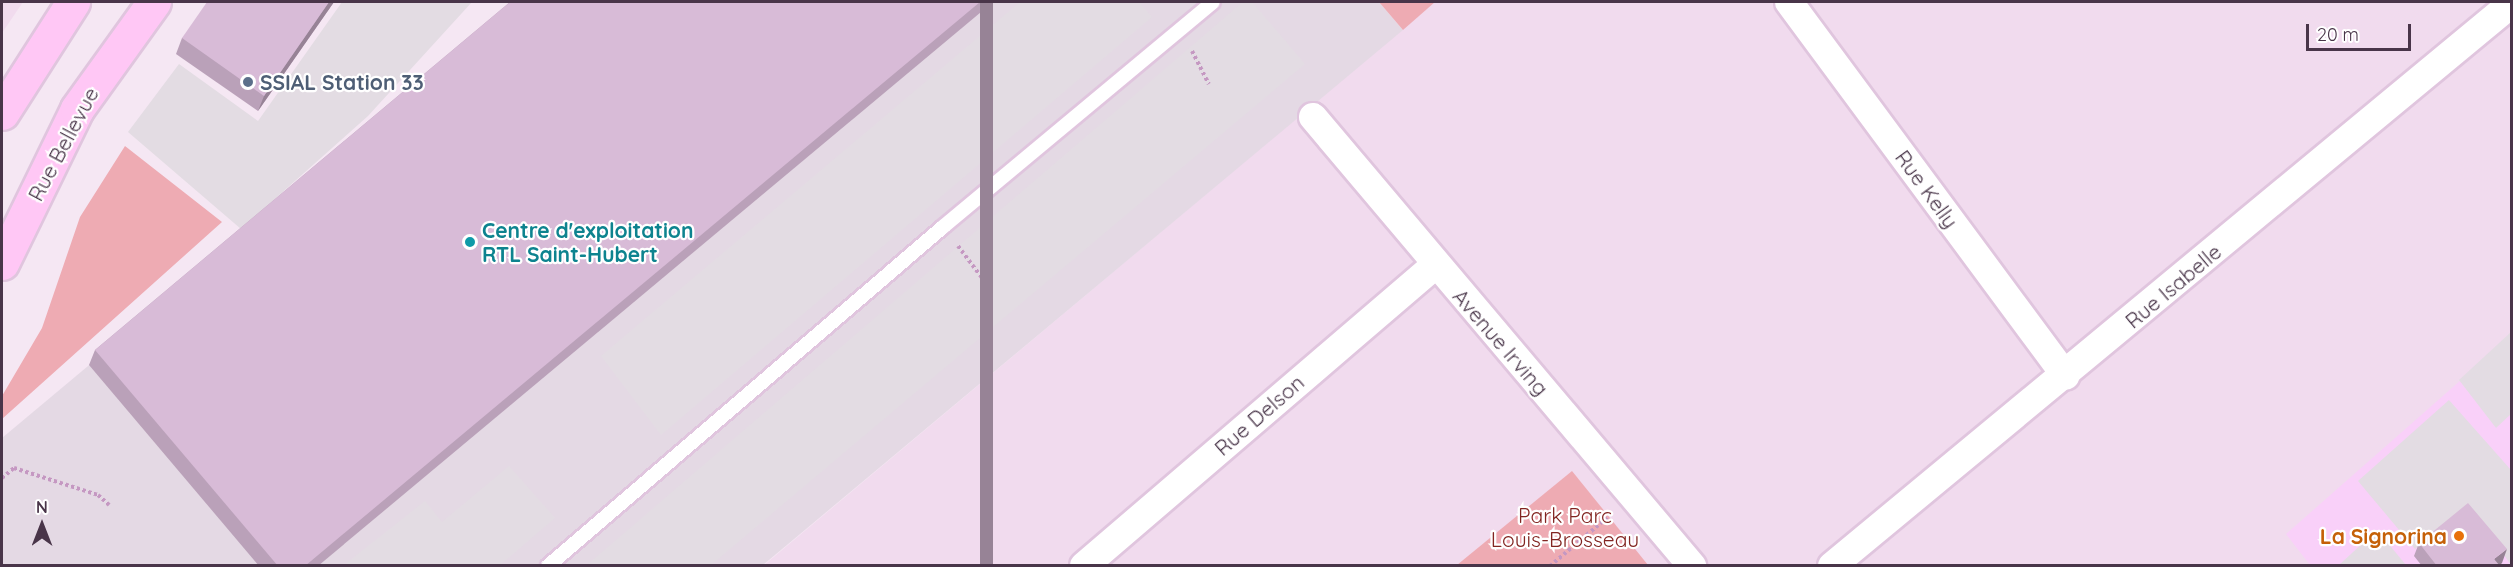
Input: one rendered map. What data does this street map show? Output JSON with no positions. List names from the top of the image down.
{
  "streets": {
    "street": [
      "Rue Bellevue",
      "Rue Kelly",
      "Rue Isabelle",
      "Avenue Irving",
      "Rue Delson"
    ]
  },
  "crossings": [
    ["Rue Kelly", "Rue Isabelle"],
    ["Avenue Irving", "Rue Delson"]
  ],
  "parks": ["Park Parc Louis-Brosseau"],
  "places": ["SSIAL Station 33", "Centre d'exploitation RTL Saint-Hubert", "La Signorina"],
  "scale_bar": "20 m",
  "north": "top"
}
